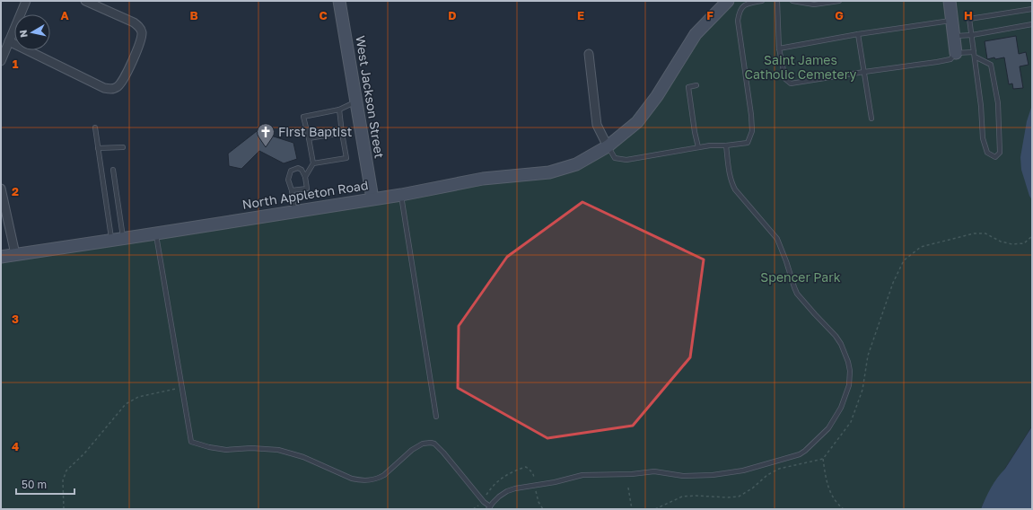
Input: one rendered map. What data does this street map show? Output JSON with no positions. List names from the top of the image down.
{
  "streets": {
    "main road": ["West Jackson Street", "North Appleton Road"]
  },
  "crossings": [
    ["West Jackson Street", "North Appleton Road"]
  ],
  "parks": ["Saint James Catholic Cemetery", "Spencer Park"],
  "places": {
    "church": ["First Baptist"]
  },
  "scale_bar": "50 m",
  "north": "left",
  "grid": {
    "columns": [
      "A",
      "B",
      "C",
      "D",
      "E",
      "F",
      "G",
      "H"
    ],
    "rows": [
      "1",
      "2",
      "3",
      "4"
    ]
  }
}
